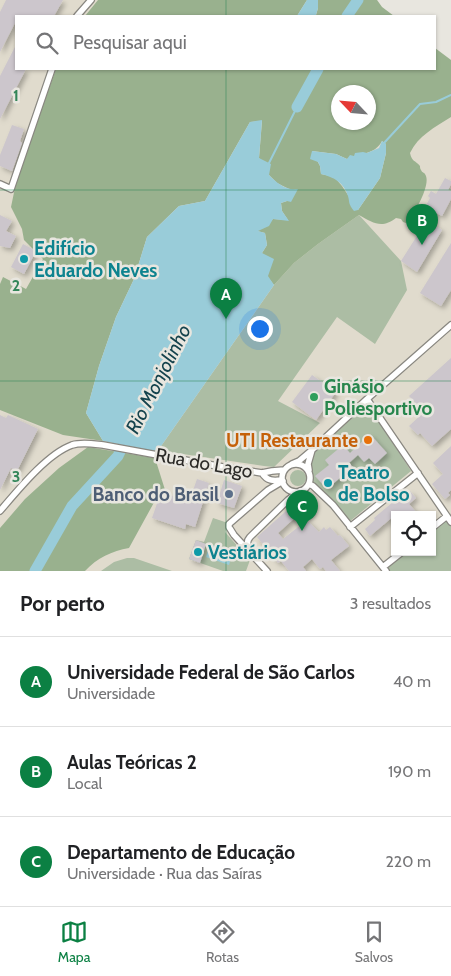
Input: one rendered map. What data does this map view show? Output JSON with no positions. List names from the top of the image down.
{
  "streets": {
    "street": ["Rua do Lago"]
  },
  "water": ["Rio Monjolinho"],
  "places": [
    "Edifício Eduardo Neves",
    "Ginásio Poliesportivo",
    "UTI Restaurante",
    "Teatro de Bolso",
    "Banco do Brasil",
    "Vestiários"
  ],
  "north": "top left",
  "page": {
    "search": "Pesquisar aqui",
    "pins": ["B", "A", "C"],
    "heading": ["Por perto", "3 resultados"],
    "list": [
      {
        "mark": "A",
        "name": "Universidade Federal de São Carlos",
        "note": "Universidade",
        "value": "40 m"
      },
      {
        "mark": "B",
        "name": "Aulas Teóricas 2",
        "note": "Local",
        "value": "190 m"
      },
      {
        "mark": "C",
        "name": "Departamento de Educação",
        "note": "Universidade · Rua das Saíras",
        "value": "220 m"
      }
    ],
    "nav": ["Mapa", "Rotas", "Salvos"]
  },
  "grid": {
    "rows": ["1", "2", "3"]
  }
}
